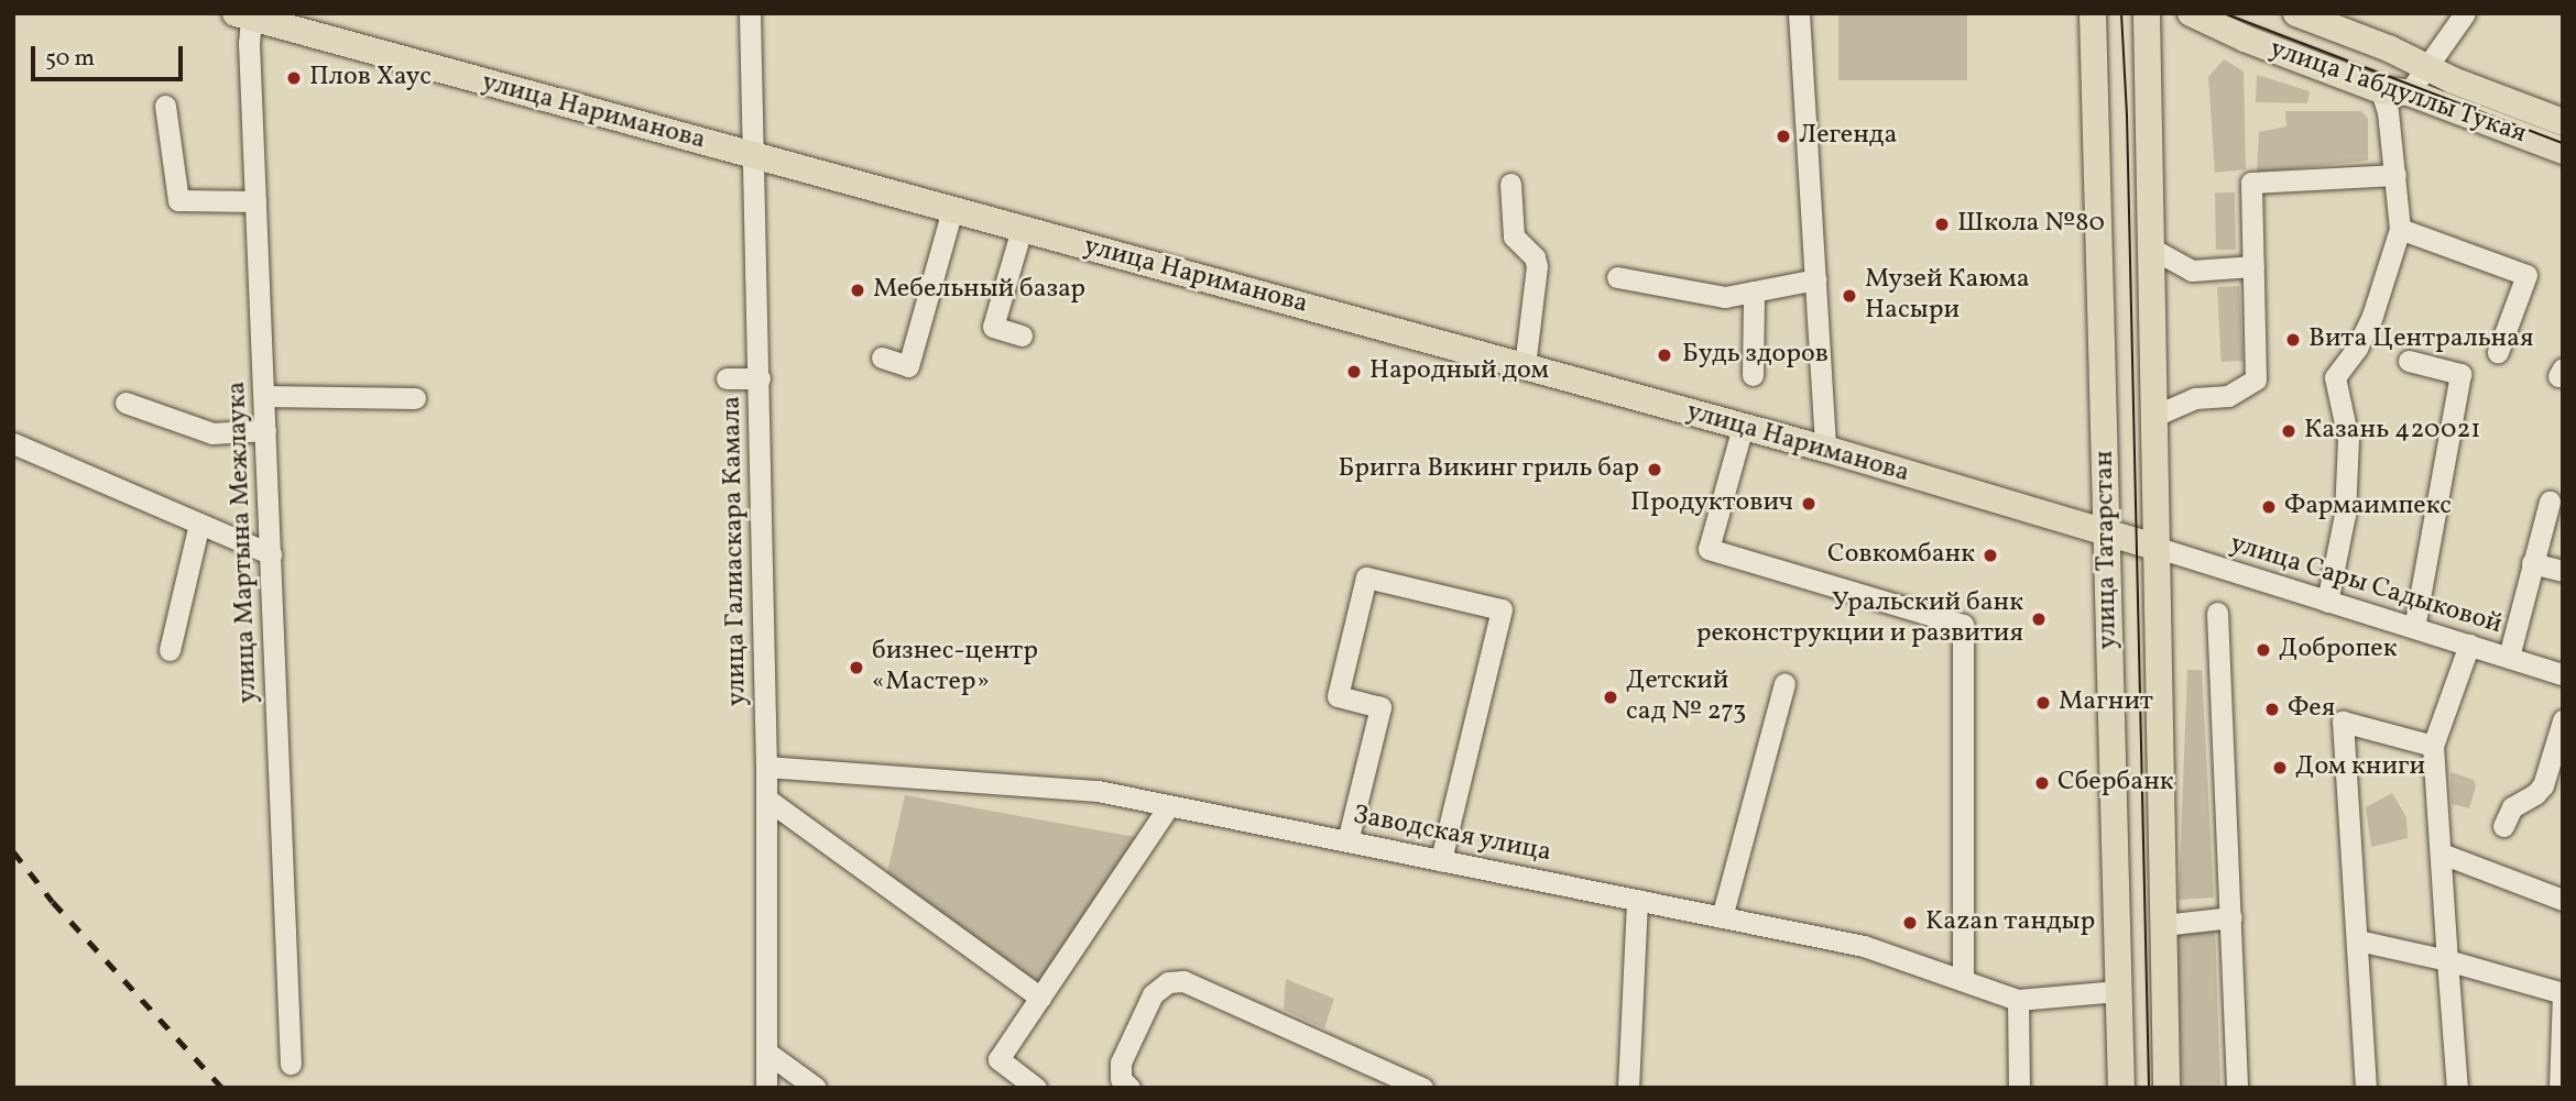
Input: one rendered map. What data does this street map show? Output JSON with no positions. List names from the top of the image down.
{
  "streets": {
    "main road": ["улица Габдуллы Тукая", "улица Нариманова", "улица Татарстан"],
    "street": [
      "улица Мартына Межлаука",
      "улица Галиаскара Камала",
      "улица Сары Садыковой",
      "Заводская улица"
    ]
  },
  "crossings": [
    ["улица Нариманова", "улица Мартына Межлаука"],
    ["улица Нариманова", "улица Татарстан"],
    ["улица Нариманова", "улица Галиаскара Камала"],
    ["улица Нариманова", "улица Сары Садыковой"],
    ["улица Татарстан", "улица Сары Садыковой"],
    ["улица Татарстан", "Заводская улица"],
    ["улица Галиаскара Камала", "Заводская улица"]
  ],
  "places": [
    "Плов Хаус",
    "Легенда",
    "Школа №80",
    "Мебельный базар",
    "Музей Каюма Насыри",
    "Вита Центральная",
    "Будь здоров",
    "Народный дом",
    "Казань 420021",
    "Бригга Викинг гриль бар",
    "Продуктович",
    "Фармаимпекс",
    "Совкомбанк",
    "Уральский банк реконструкции и развития",
    "Добропек",
    "бизнес-центр «Мастер»",
    "Детский сад № 273",
    "Магнит",
    "Фея",
    "Дом книги",
    "Сбербанк",
    "Kazan тандыр"
  ],
  "scale_bar": "50 m"
}
